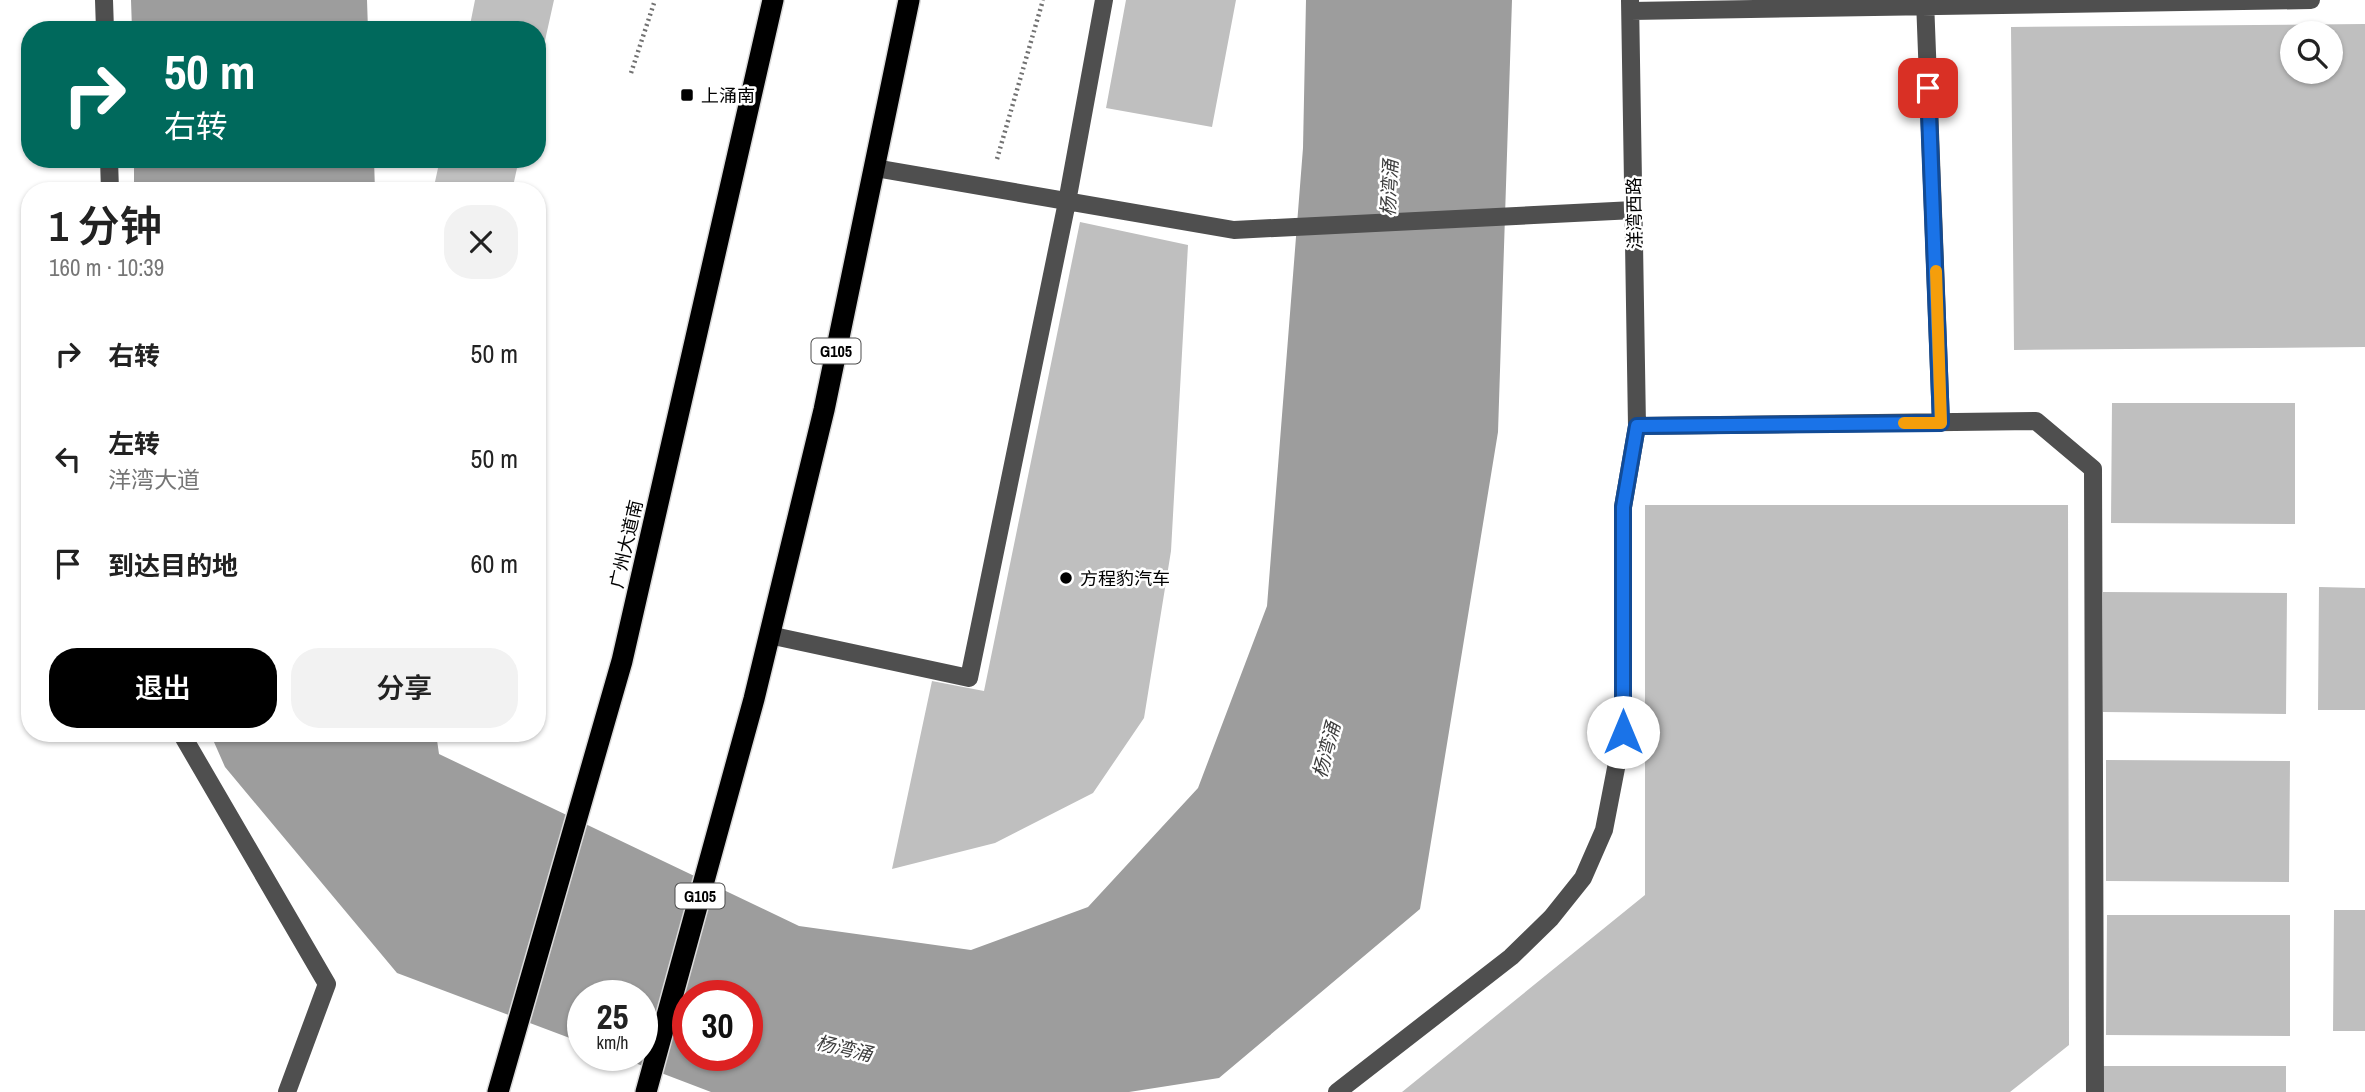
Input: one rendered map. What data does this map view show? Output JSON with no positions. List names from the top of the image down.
{
  "streets": {
    "highway": ["G105", "广州大道南"],
    "street": ["洋湾西路"]
  },
  "water": ["杨湾涌"],
  "places": {
    "transit": ["上涌南"],
    "other": ["方程豹汽车"]
  },
  "page": {
    "turn": ["50 m", "右转"],
    "heading": ["1 分钟", "160 m · 10:39"],
    "list": [
      {
        "name": "右转",
        "value": "50 m"
      },
      {
        "name": "左转",
        "note": "洋湾大道",
        "value": "50 m"
      },
      {
        "name": "到达目的地",
        "value": "60 m"
      }
    ],
    "buttons": ["退出", "分享"],
    "speed": "25 km/h",
    "limit": "30"
  }
}
